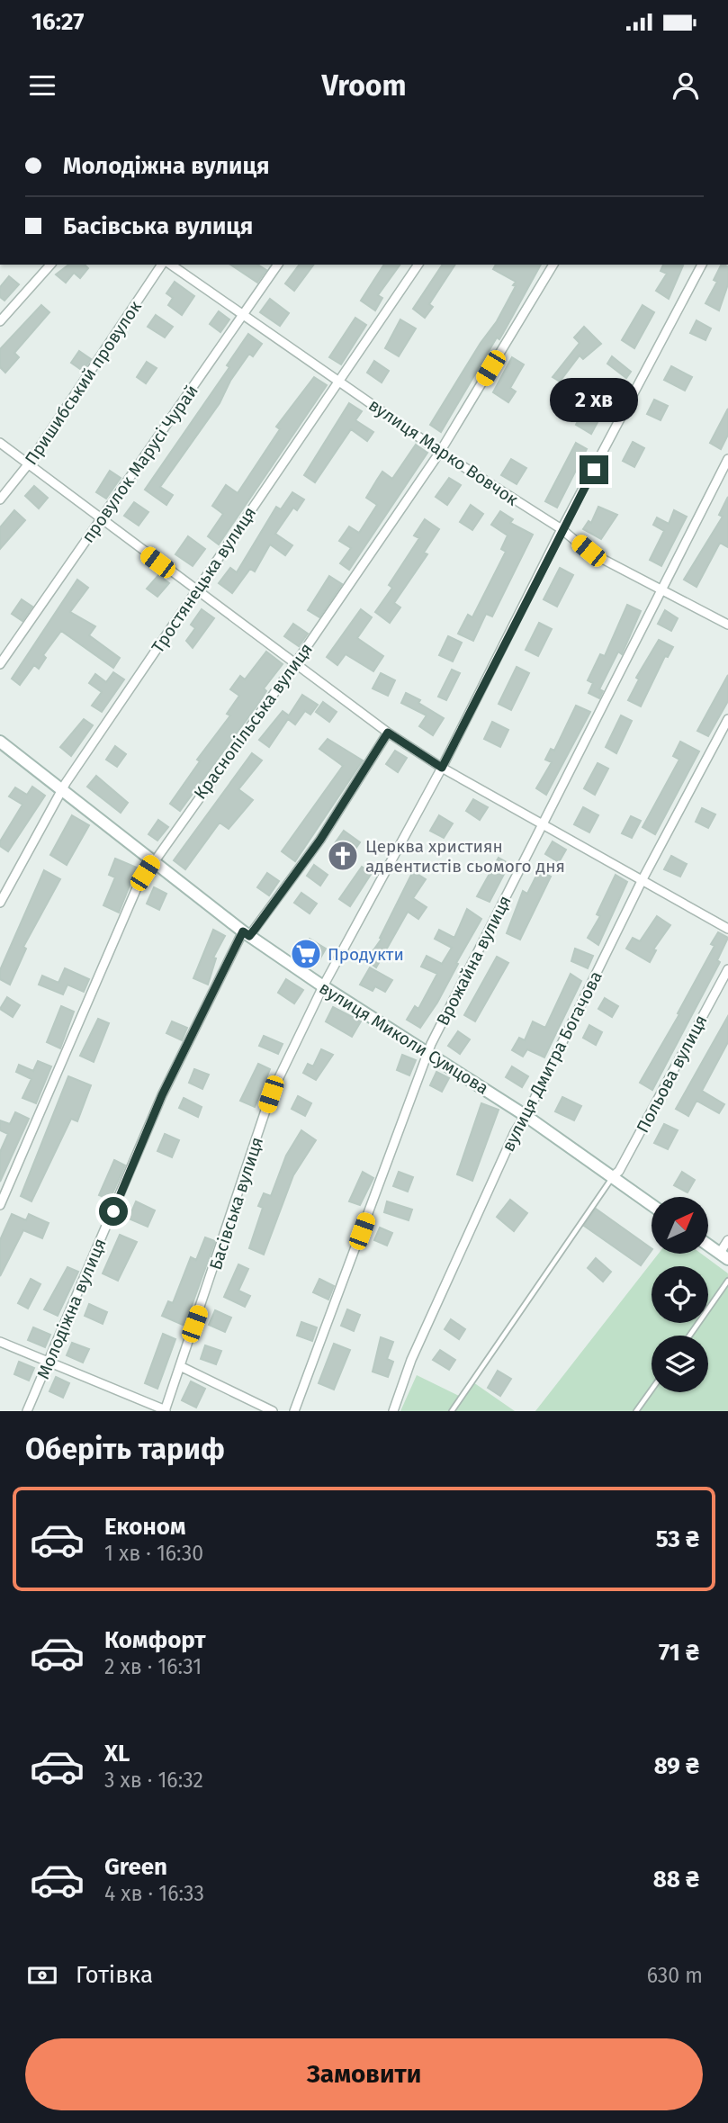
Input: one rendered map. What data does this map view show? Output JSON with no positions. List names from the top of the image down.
{
  "streets": {
    "street": [
      "Пришибський провулок",
      "вулиця Марко Вовчок",
      "провулок Марусі Чурай",
      "Тростянецька вулиця",
      "Краснопільська вулиця",
      "Врожайна вулиця",
      "вулиця Миколи Сумцова",
      "вулиця Дмитра Богачова",
      "Польова вулиця",
      "Басівська вулиця",
      "Молодіжна вулиця"
    ]
  },
  "crossings": [
    ["вулиця Марко Вовчок", "провулок Марусі Чурай"],
    ["вулиця Марко Вовчок", "Тростянецька вулиця"],
    ["вулиця Марко Вовчок", "Краснопільська вулиця"],
    ["вулиця Марко Вовчок", "Врожайна вулиця"],
    ["вулиця Марко Вовчок", "Басівська вулиця"],
    ["Тростянецька вулиця", "вулиця Миколи Сумцова"],
    ["Краснопільська вулиця", "вулиця Миколи Сумцова"],
    ["Врожайна вулиця", "вулиця Миколи Сумцова"],
    ["вулиця Миколи Сумцова", "вулиця Дмитра Богачова"],
    ["вулиця Миколи Сумцова", "Польова вулиця"],
    ["вулиця Миколи Сумцова", "Басівська вулиця"],
    ["вулиця Миколи Сумцова", "Молодіжна вулиця"]
  ],
  "places": {
    "church": ["Церква християн адвентистів сьомого дня"],
    "supermarket": ["Продукти"]
  },
  "north": "top right",
  "page": {
    "status": "16:27",
    "header": "Vroom",
    "banner": ["Молодіжна вулиця", "Басівська вулиця"],
    "bubble": "2 хв",
    "heading": "Оберіть тариф",
    "list": [
      {
        "name": "Економ",
        "note": "1 хв · 16:30",
        "value": "53 ₴"
      },
      {
        "name": "Комфорт",
        "note": "2 хв · 16:31",
        "value": "71 ₴"
      },
      {
        "name": "XL",
        "note": "3 хв · 16:32",
        "value": "89 ₴"
      },
      {
        "name": "Green",
        "note": "4 хв · 16:33",
        "value": "88 ₴"
      }
    ],
    "pay": ["Готівка", "630 m"],
    "buttons": "Замовити"
  }
}
